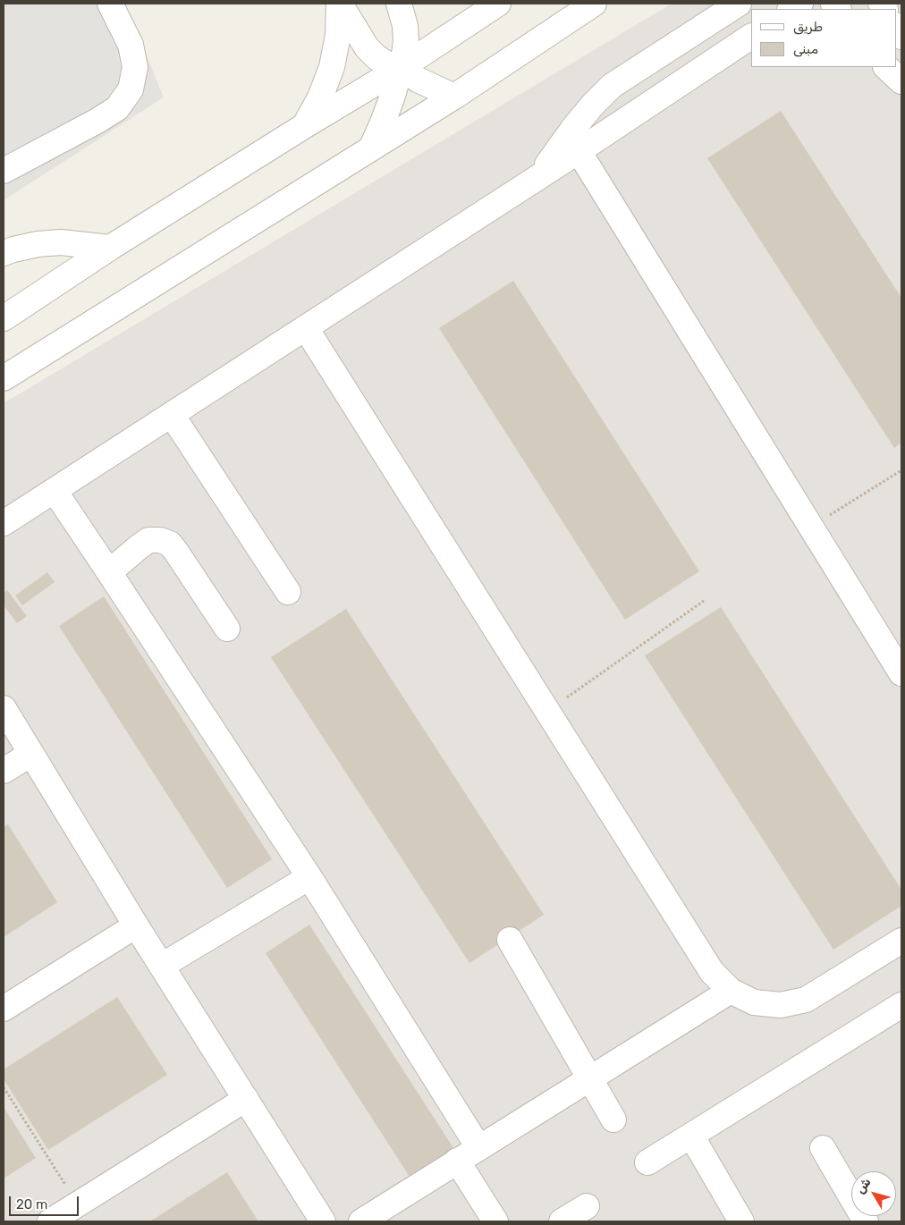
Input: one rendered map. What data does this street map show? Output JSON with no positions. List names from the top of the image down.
{
  "legend": ["طريق", "مبنى"],
  "scale_bar": "20 m",
  "north": "top left"
}
